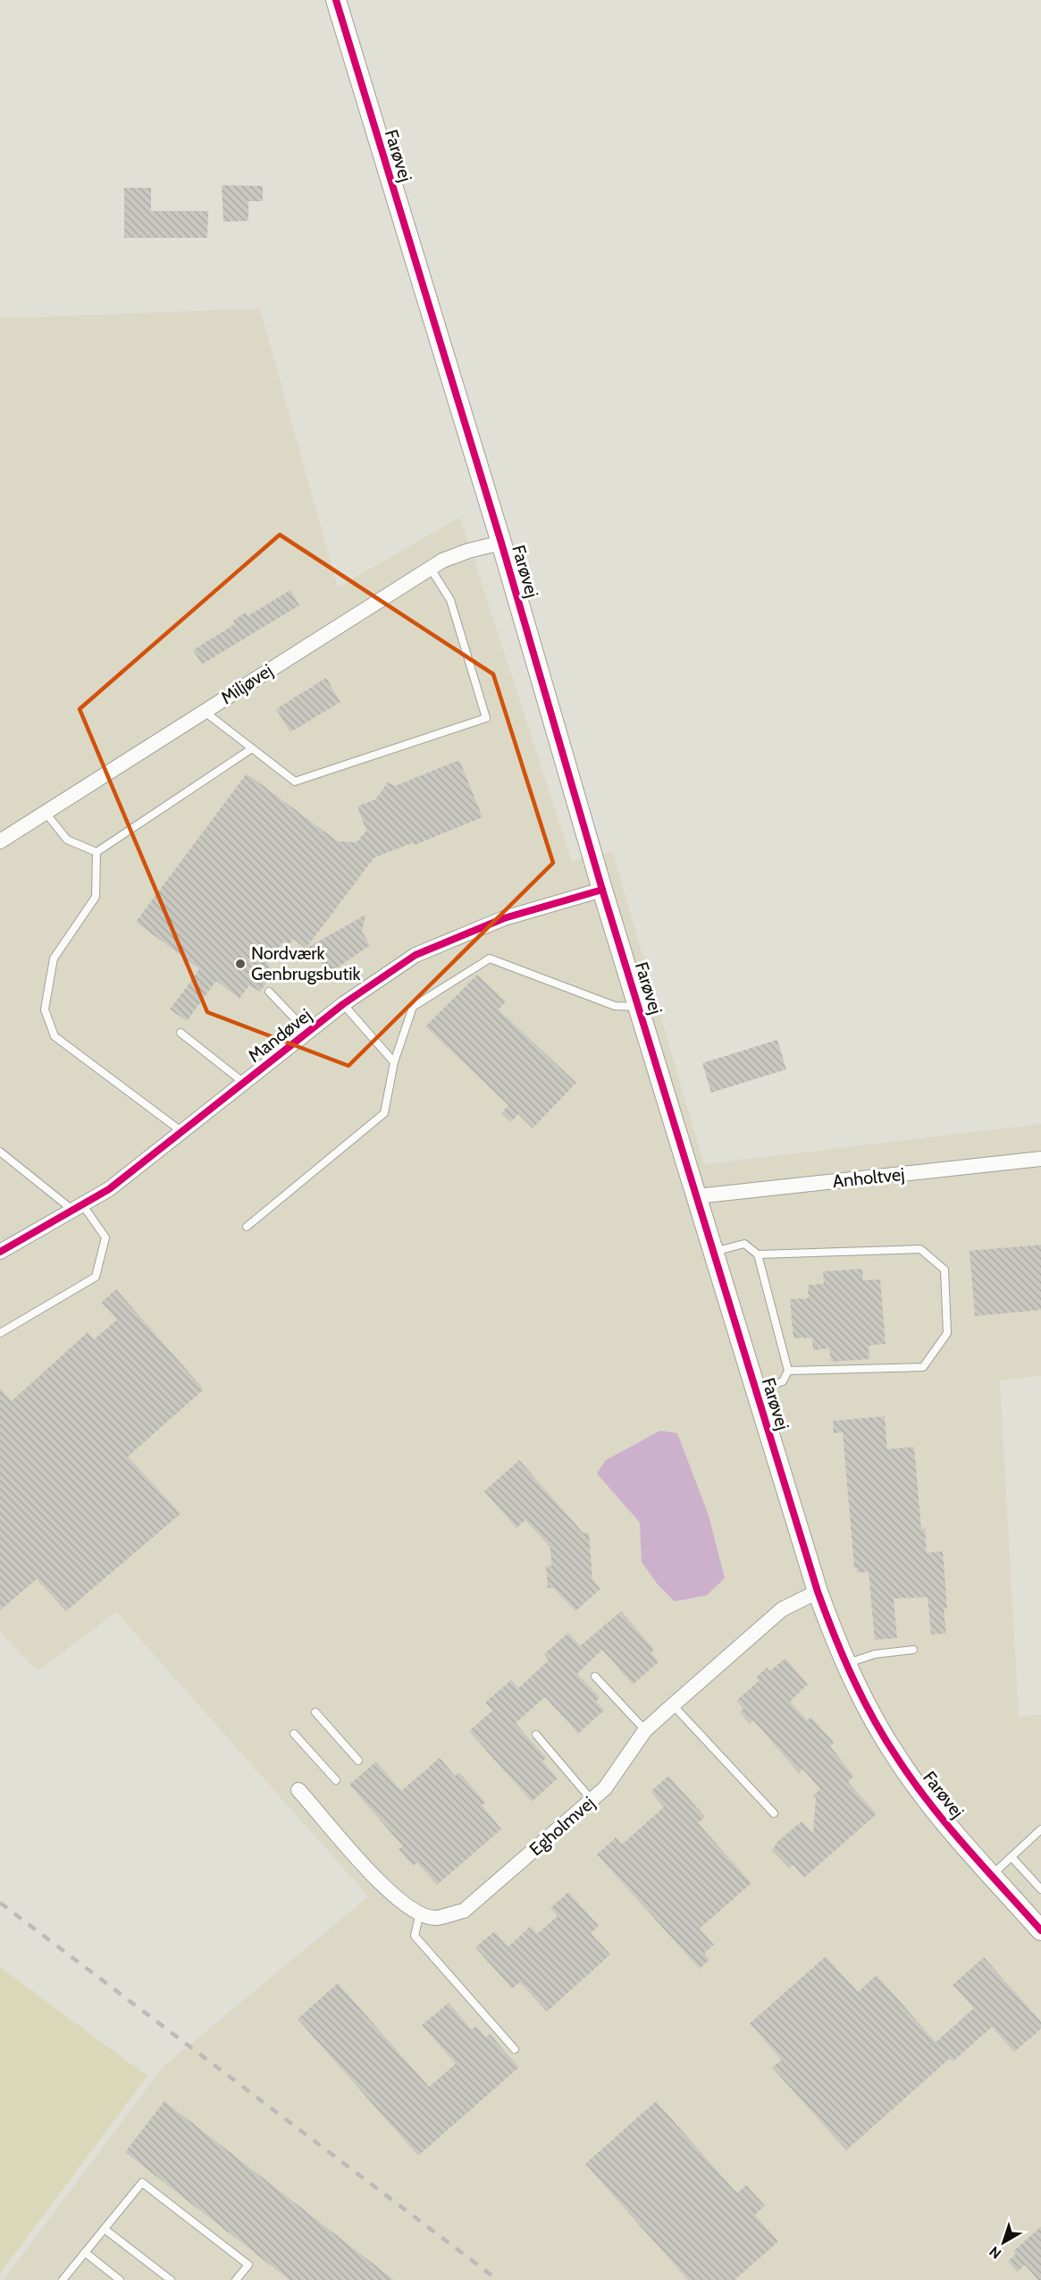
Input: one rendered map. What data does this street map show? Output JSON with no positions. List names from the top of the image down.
{
  "streets": {
    "street": [
      "Farøvej",
      "Miljøvej",
      "Mandøvej",
      "Anholtvej",
      "Egholmvej"
    ]
  },
  "crossings": [
    ["Farøvej", "Miljøvej"],
    ["Farøvej", "Mandøvej"],
    ["Farøvej", "Anholtvej"],
    ["Farøvej", "Egholmvej"]
  ],
  "places": ["Nordværk Genbrugsbutik"],
  "north": "bottom left"
}
